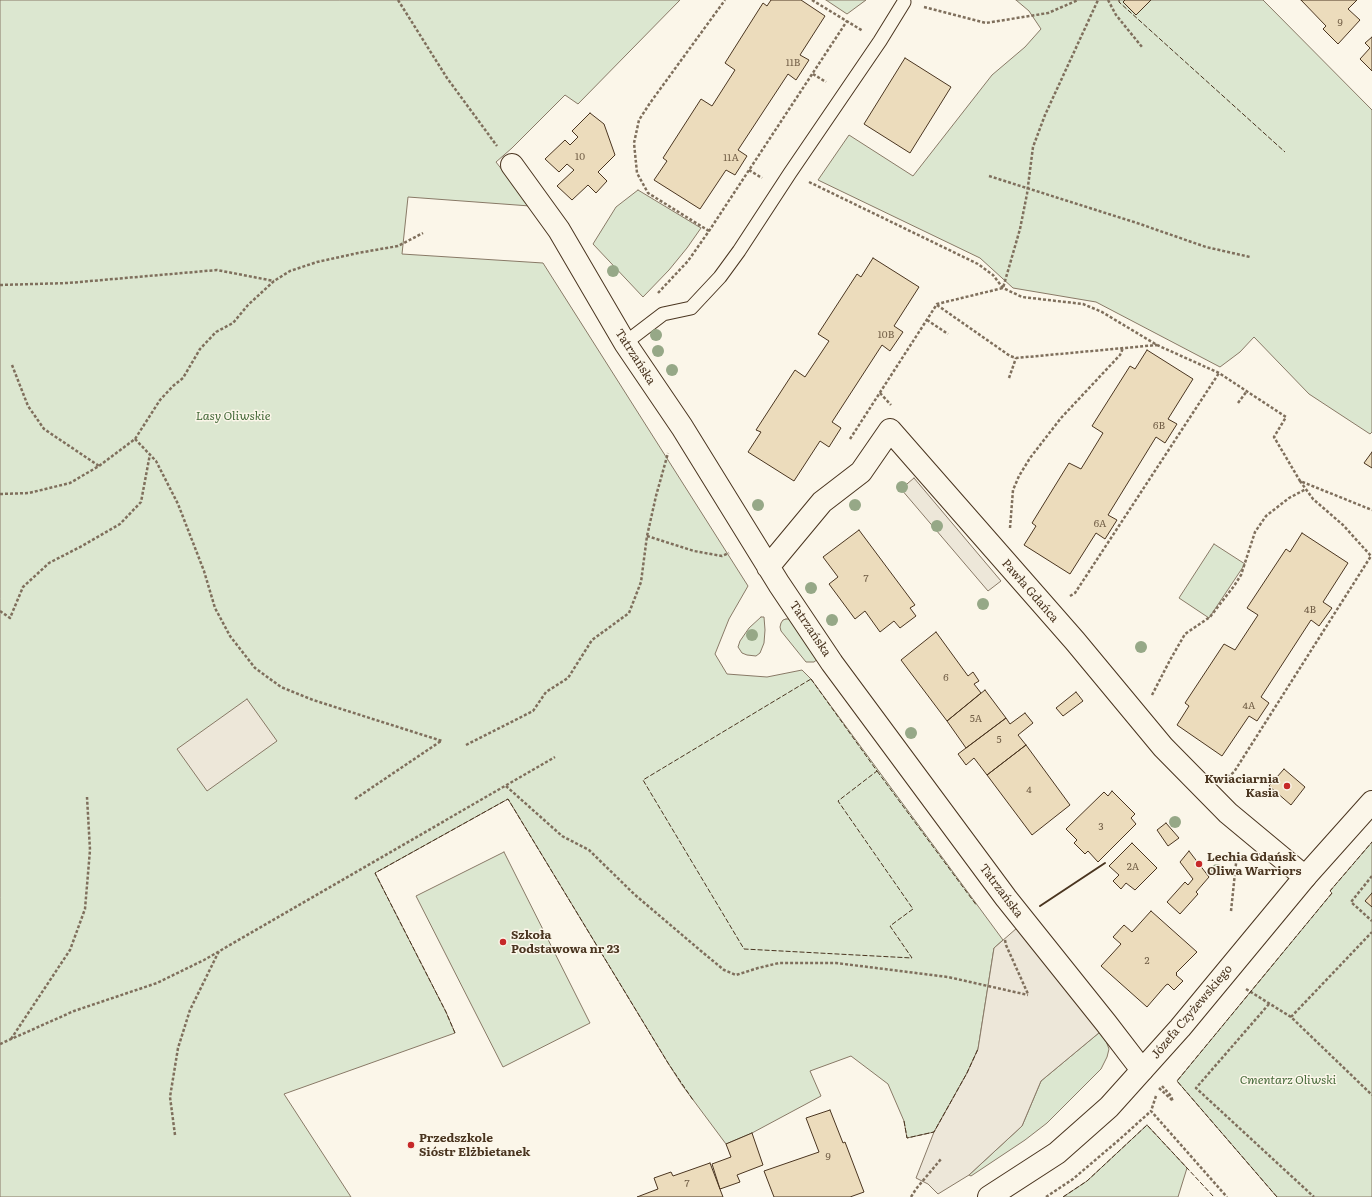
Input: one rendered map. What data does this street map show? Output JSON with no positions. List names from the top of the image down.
{
  "streets": {
    "street": ["Tatrzańska", "Pawła Gdańca", "Józefa Czyżewskiego"]
  },
  "crossings": [
    ["Tatrzańska", "Pawła Gdańca"],
    ["Tatrzańska", "Józefa Czyżewskiego"],
    ["Pawła Gdańca", "Józefa Czyżewskiego"]
  ],
  "parks": ["Lasy Oliwskie", "Cmentarz Oliwski"],
  "places": [
    "Kwiaciarnia Kasia",
    "Lechia Gdańsk Oliwa Warriors",
    "Szkoła Podstawowa nr 23",
    "Przedszkole Sióstr Elżbietanek"
  ],
  "house_numbers": [
    "9",
    "11B",
    "10",
    "11A",
    "10B",
    "6B",
    "6A",
    "7",
    "4B",
    "6",
    "4A",
    "5A",
    "5",
    "4",
    "3",
    "2A",
    "2",
    "9",
    "7"
  ]
}
